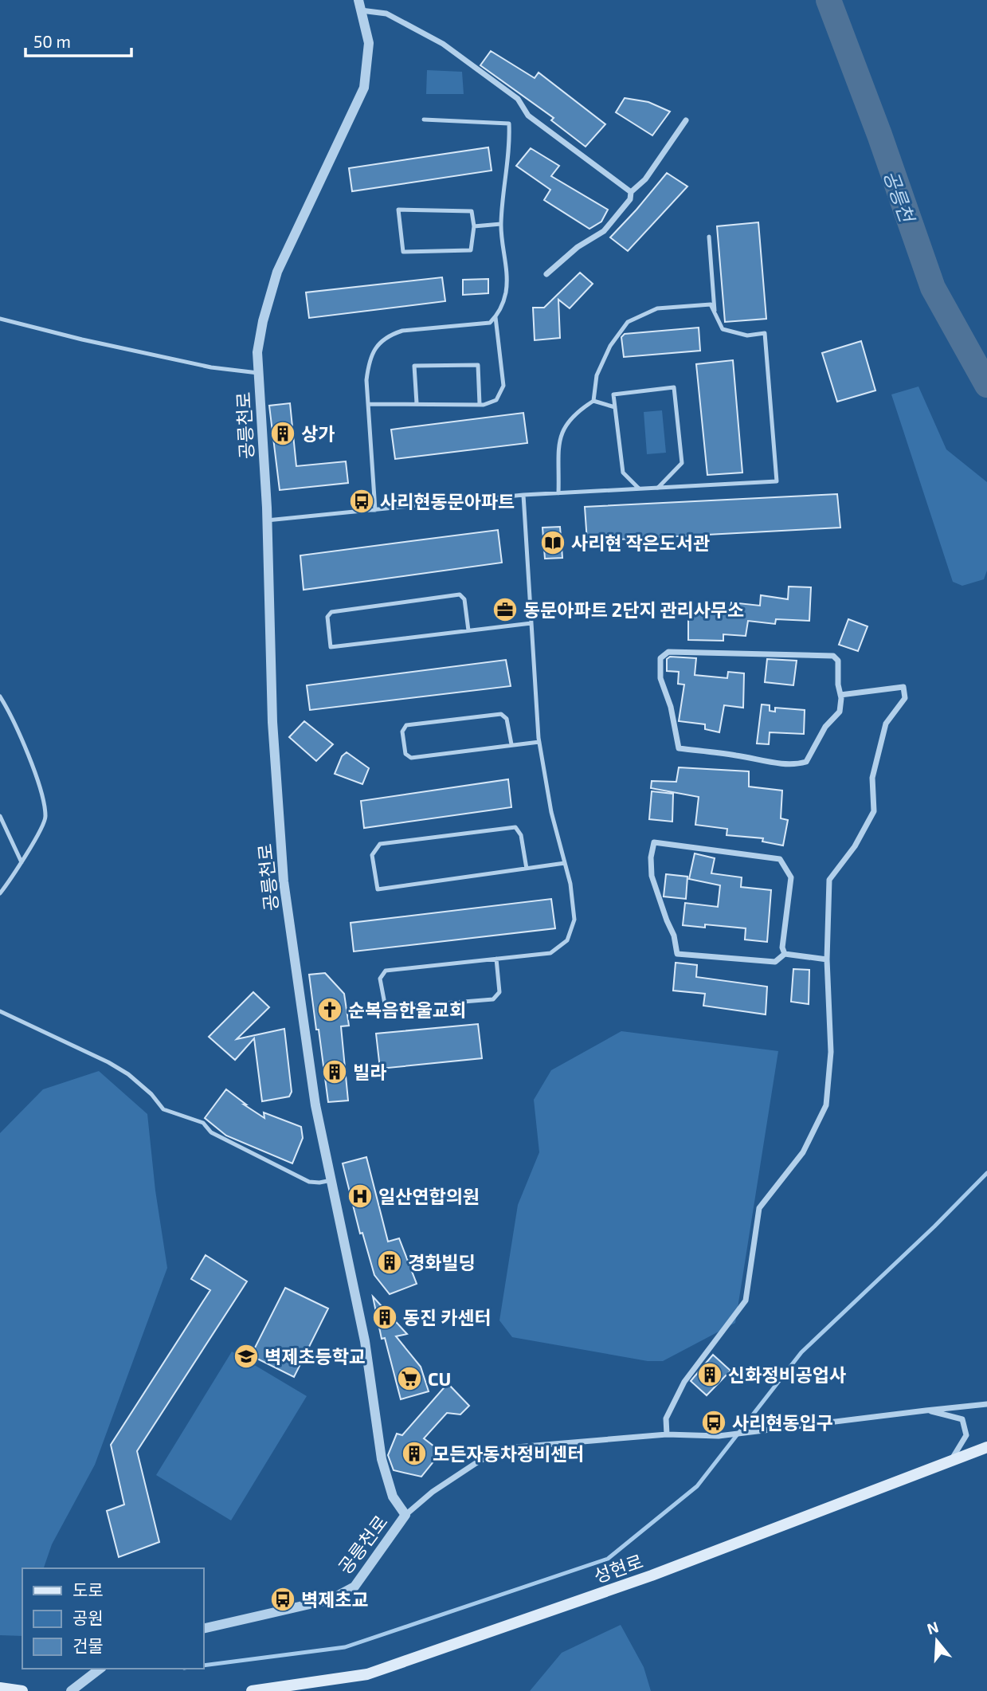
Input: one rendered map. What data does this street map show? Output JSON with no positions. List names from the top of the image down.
{
  "streets": {
    "main road": ["성현로"],
    "street": ["공릉천로"]
  },
  "water": ["공릉천"],
  "places": {
    "building": [
      "상가",
      "빌라",
      "경화빌딩",
      "동진 카센터",
      "신화정비공업사",
      "모든자동차정비센터"
    ],
    "bus stop": ["사리현동문아파트", "사리현동입구", "벽제초교"],
    "library": ["사리현 작은도서관"],
    "office": ["동문아파트 2단지 관리사무소"],
    "church": ["순복음한울교회"],
    "hospital": ["일산연합의원"],
    "school or university": ["벽제초등학교"],
    "supermarket": ["CU"]
  },
  "legend": ["도로", "공원", "건물"],
  "scale_bar": "50 m",
  "north": "top"
}
